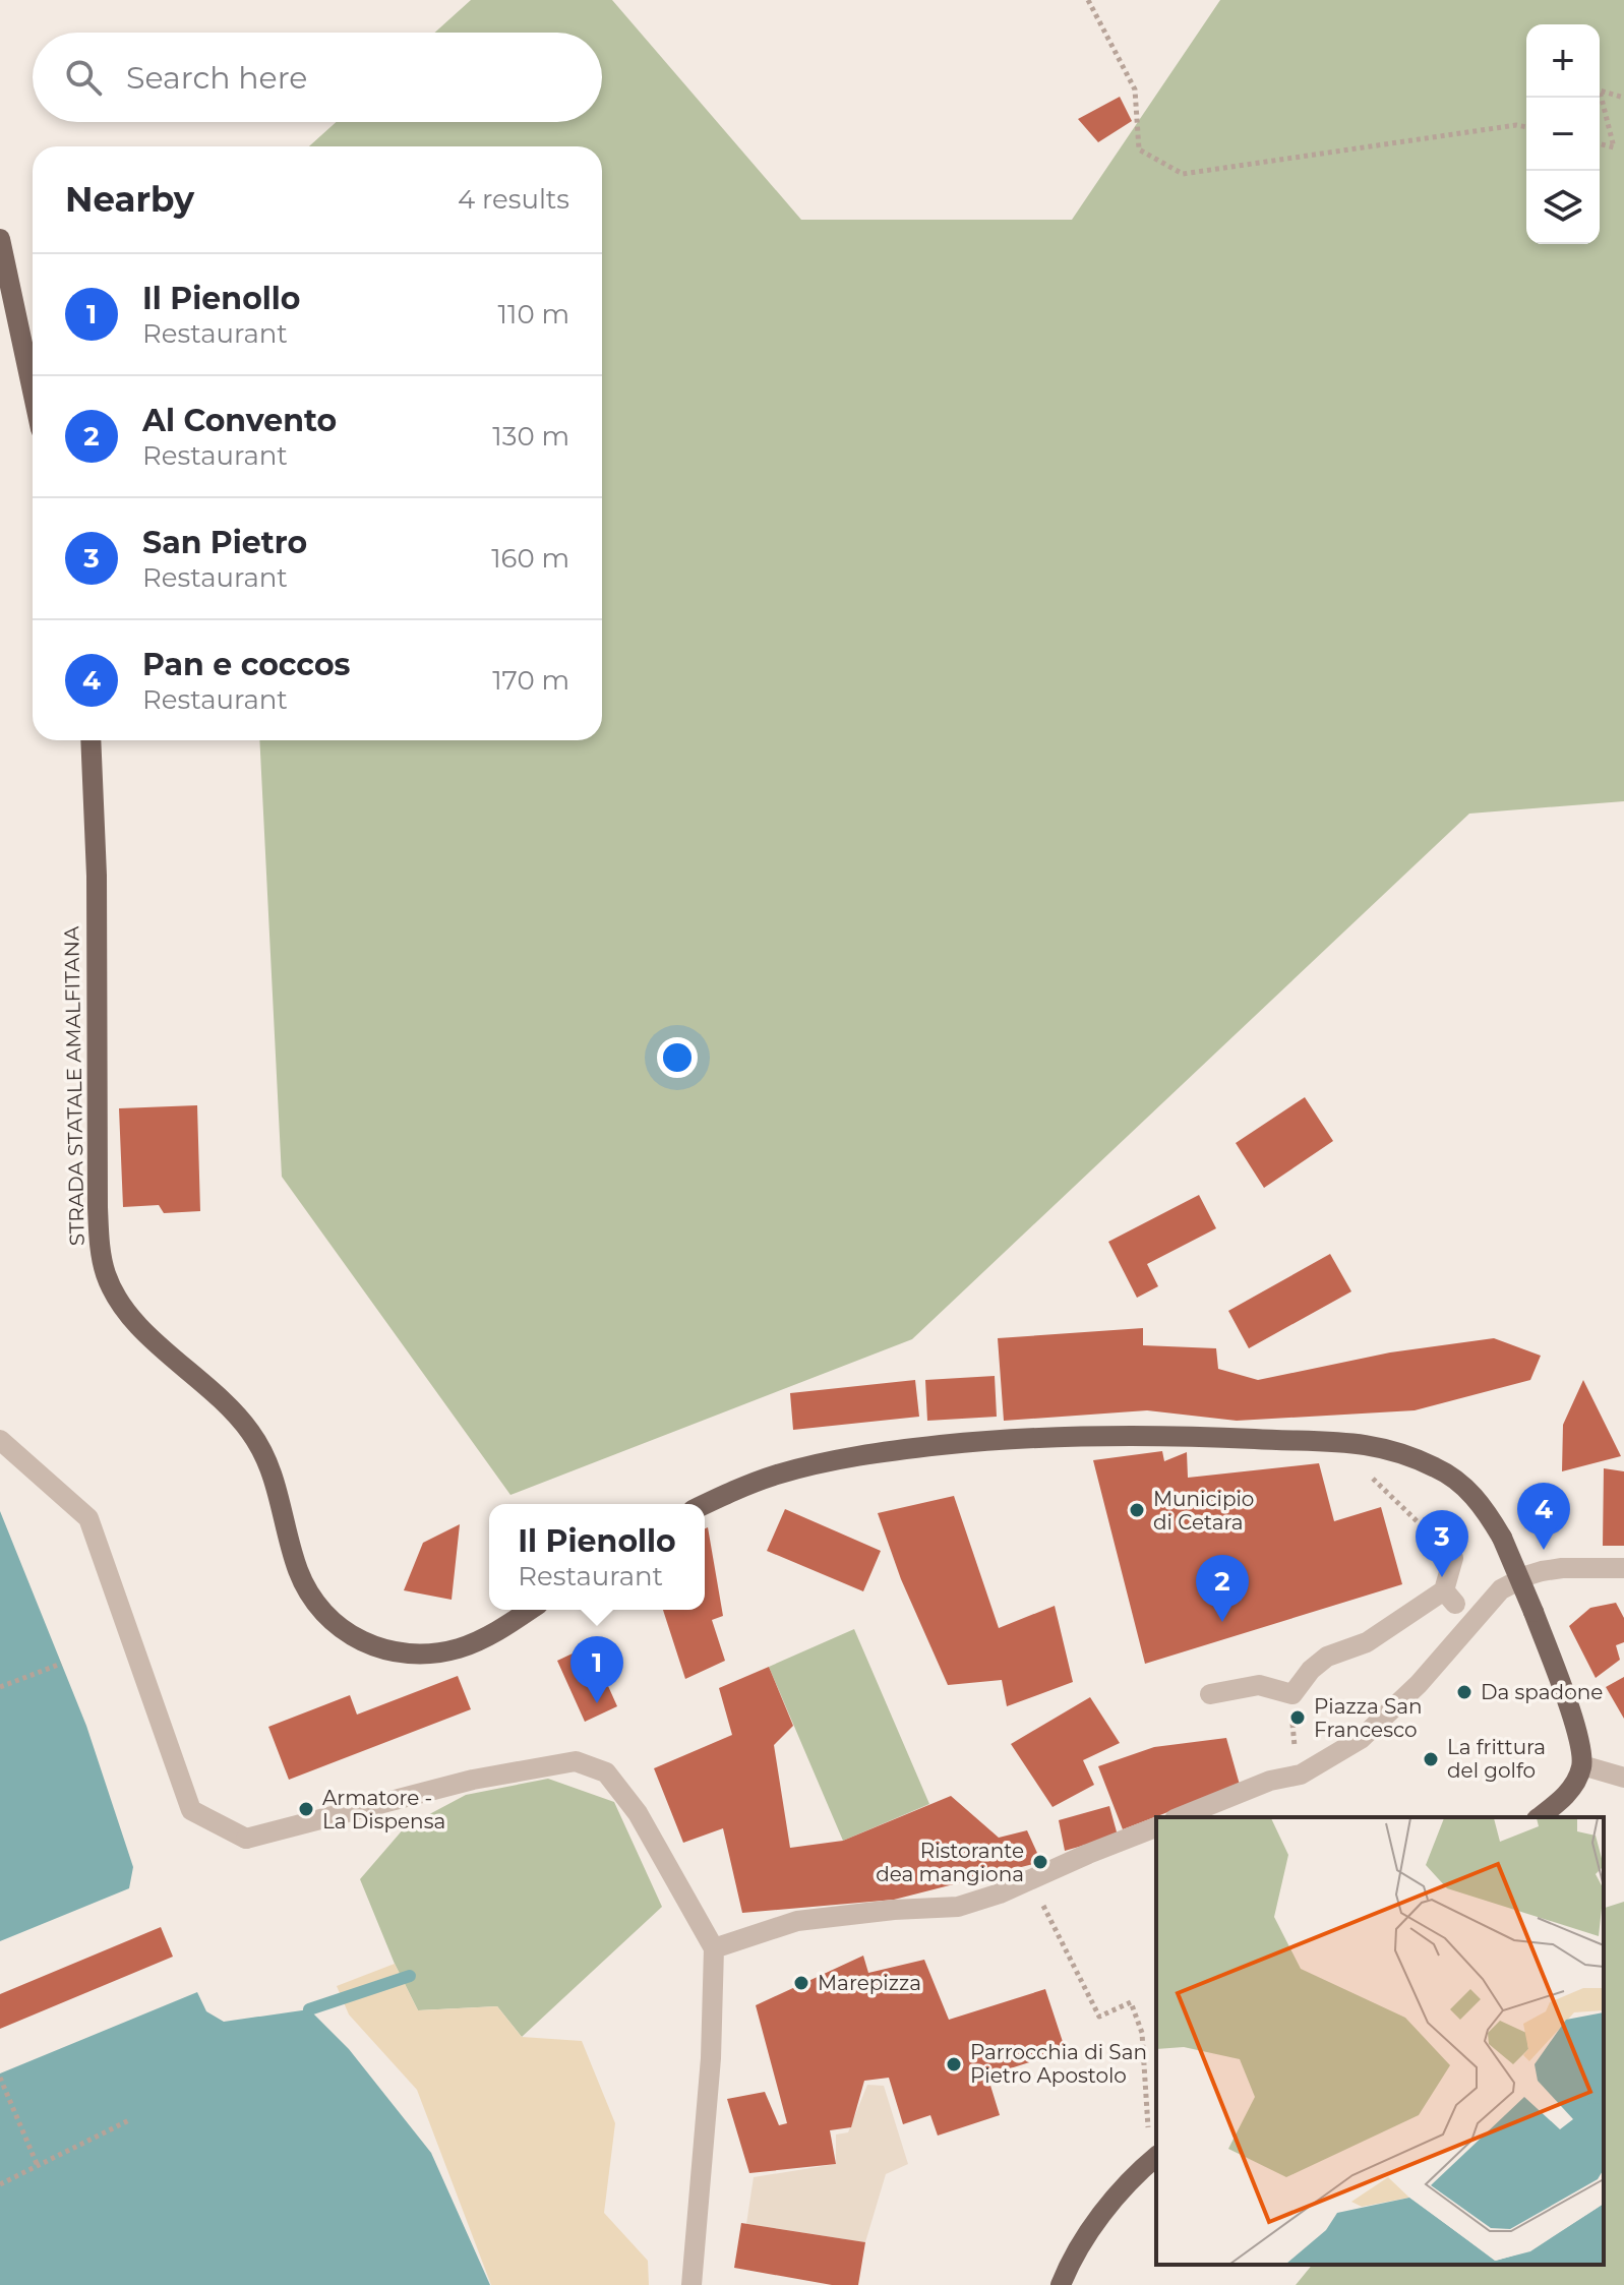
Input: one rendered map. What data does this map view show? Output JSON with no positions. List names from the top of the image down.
{
  "streets": {
    "main road": ["STRADA STATALE AMALFITANA"]
  },
  "places": [
    "Municipio di Cetara",
    "Da spadone",
    "Piazza San Francesco",
    "La frittura del golfo",
    "Armatore - La Dispensa",
    "Ristorante dea mangiona",
    "Marepizza",
    "Parrocchia di San Pietro Apostolo"
  ],
  "page": {
    "map_buttons": ["+", "−"],
    "search": "Search here",
    "heading": ["Nearby", "4 results"],
    "list": [
      {
        "mark": "1",
        "name": "Il Pienollo",
        "note": "Restaurant",
        "value": "110 m"
      },
      {
        "mark": "2",
        "name": "Al Convento",
        "note": "Restaurant",
        "value": "130 m"
      },
      {
        "mark": "3",
        "name": "San Pietro",
        "note": "Restaurant",
        "value": "160 m"
      },
      {
        "mark": "4",
        "name": "Pan e coccos",
        "note": "Restaurant",
        "value": "170 m"
      }
    ],
    "pins": [
      "4",
      "3",
      "2",
      "1"
    ],
    "popup": ["Il Pienollo", "Restaurant"]
  }
}
